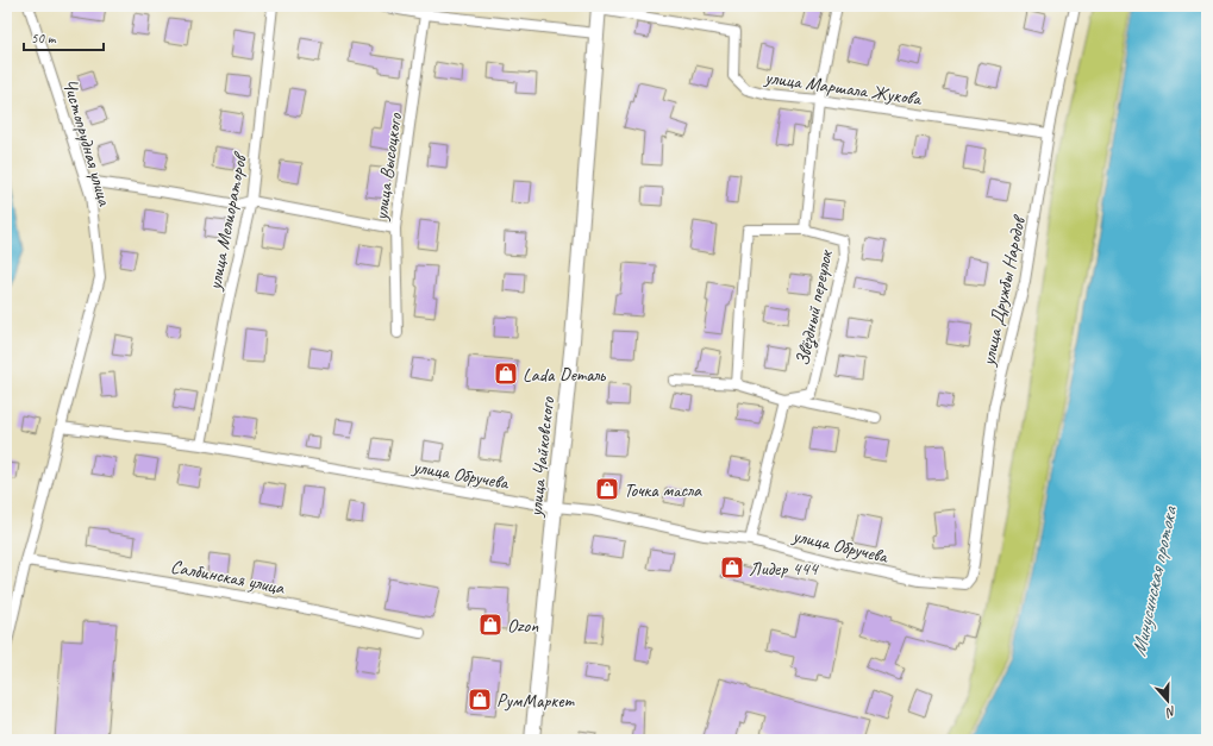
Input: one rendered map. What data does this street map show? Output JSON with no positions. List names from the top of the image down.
{
  "streets": {
    "main road": ["улица Чайковского"],
    "street": [
      "улица Маршала Жукова",
      "Чистопрудная улица",
      "улица Высоцкого",
      "улица Мелиораторов",
      "улица Дружбы Народов",
      "Звёздный переулок",
      "улица Обручева",
      "Салбинская улица"
    ]
  },
  "crossings": [
    ["улица Маршала Жукова", "улица Дружбы Народов"],
    ["улица Маршала Жукова", "Звёздный переулок"],
    ["улица Маршала Жукова", "улица Чайковского"],
    ["Чистопрудная улица", "улица Обручева"],
    ["Чистопрудная улица", "Салбинская улица"],
    ["улица Мелиораторов", "улица Обручева"],
    ["улица Дружбы Народов", "улица Обручева"],
    ["улица Чайковского", "улица Обручева"]
  ],
  "water": ["Минусинская протока"],
  "places": {
    "shop": [
      "Lada Dеталь",
      "Точка масла",
      "Лидер 444",
      "Ozon",
      "РумМаркет"
    ]
  },
  "scale_bar": "50 m",
  "north": "bottom"
}
